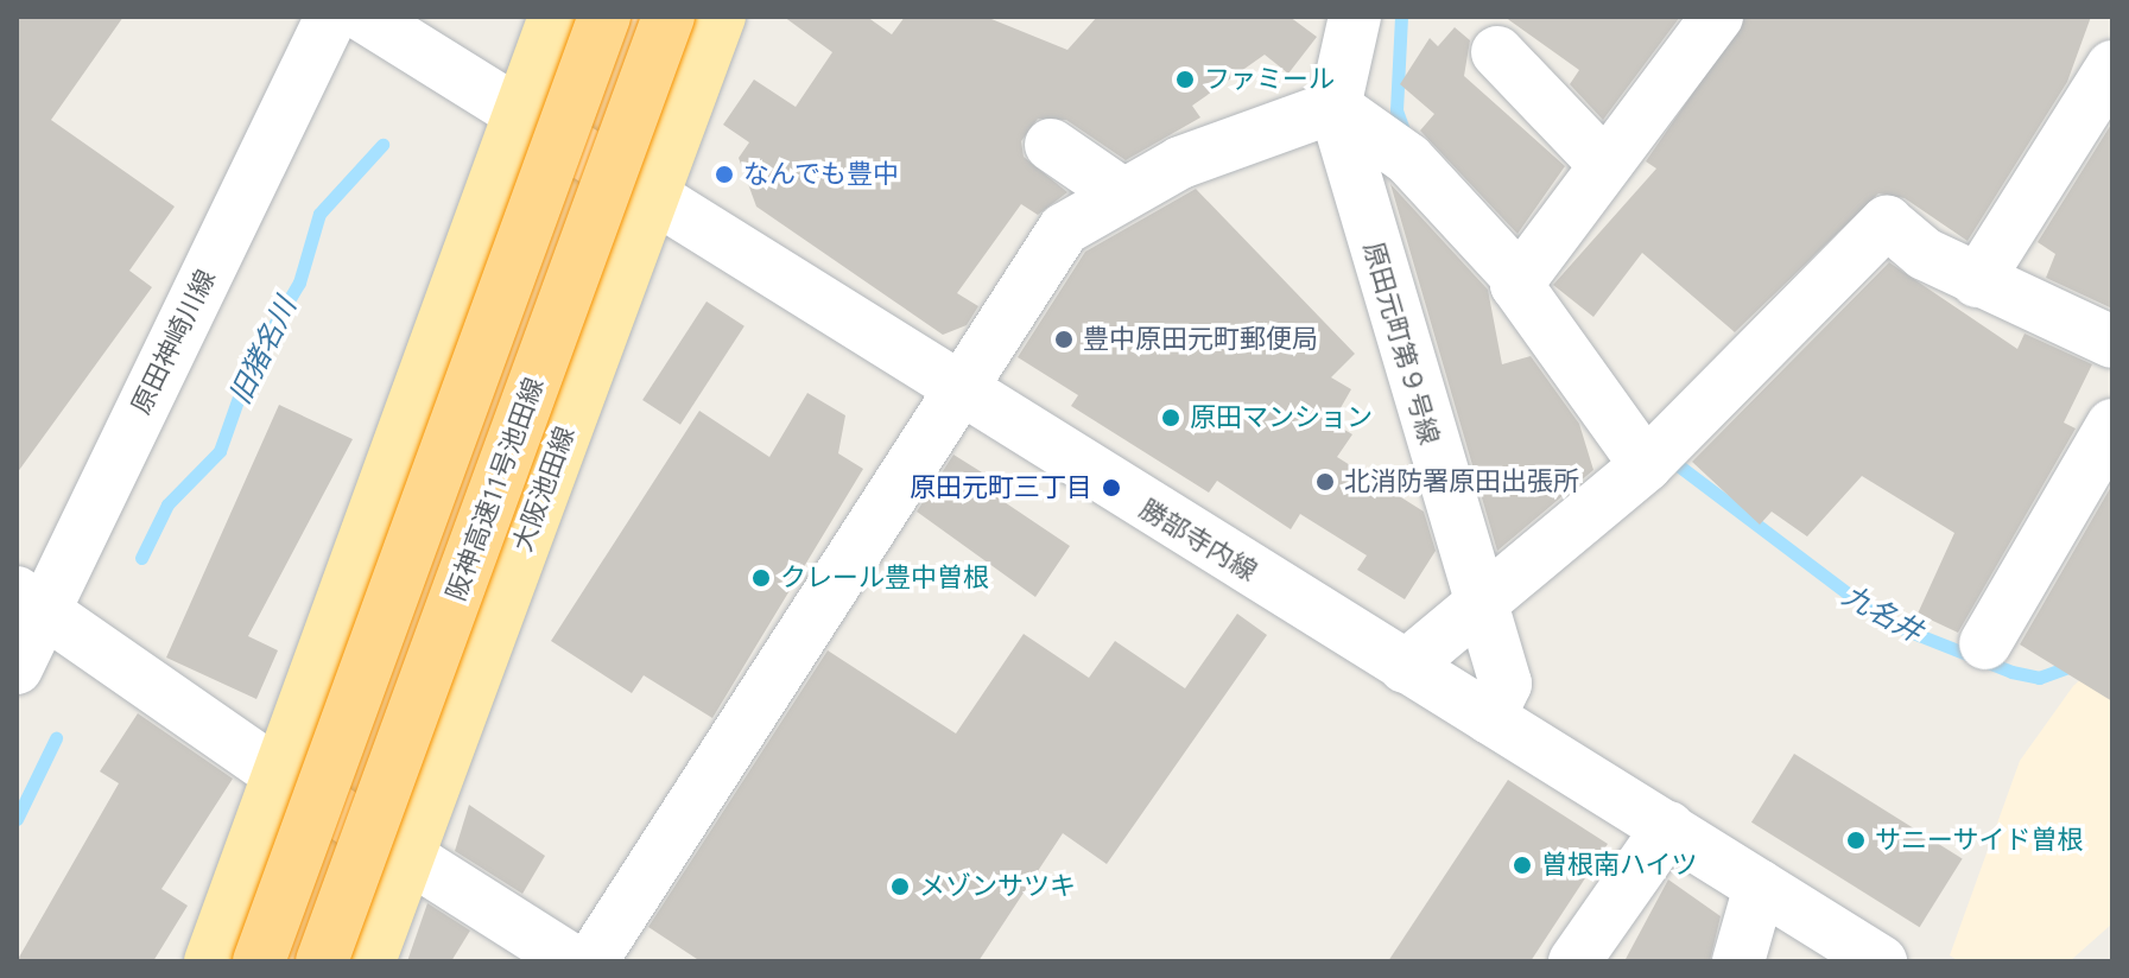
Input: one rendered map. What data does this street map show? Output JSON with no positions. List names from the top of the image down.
{
  "streets": {
    "highway": ["阪神高速11号池田線"],
    "main road": ["大阪池田線"],
    "street": ["原田神崎川線", "原田元町第９号線", "勝部寺内線"]
  },
  "crossings": [
    ["原田元町第９号線", "勝部寺内線"],
    ["大阪池田線", "勝部寺内線"]
  ],
  "water": ["旧猪名川", "九名井"],
  "places": [
    "ファミール",
    "なんでも豊中",
    "豊中原田元町郵便局",
    "原田マンション",
    "北消防署原田出張所",
    "原田元町三丁目",
    "クレール豊中曽根",
    "サニーサイド曽根",
    "曽根南ハイツ",
    "メゾンサツキ"
  ]
}
